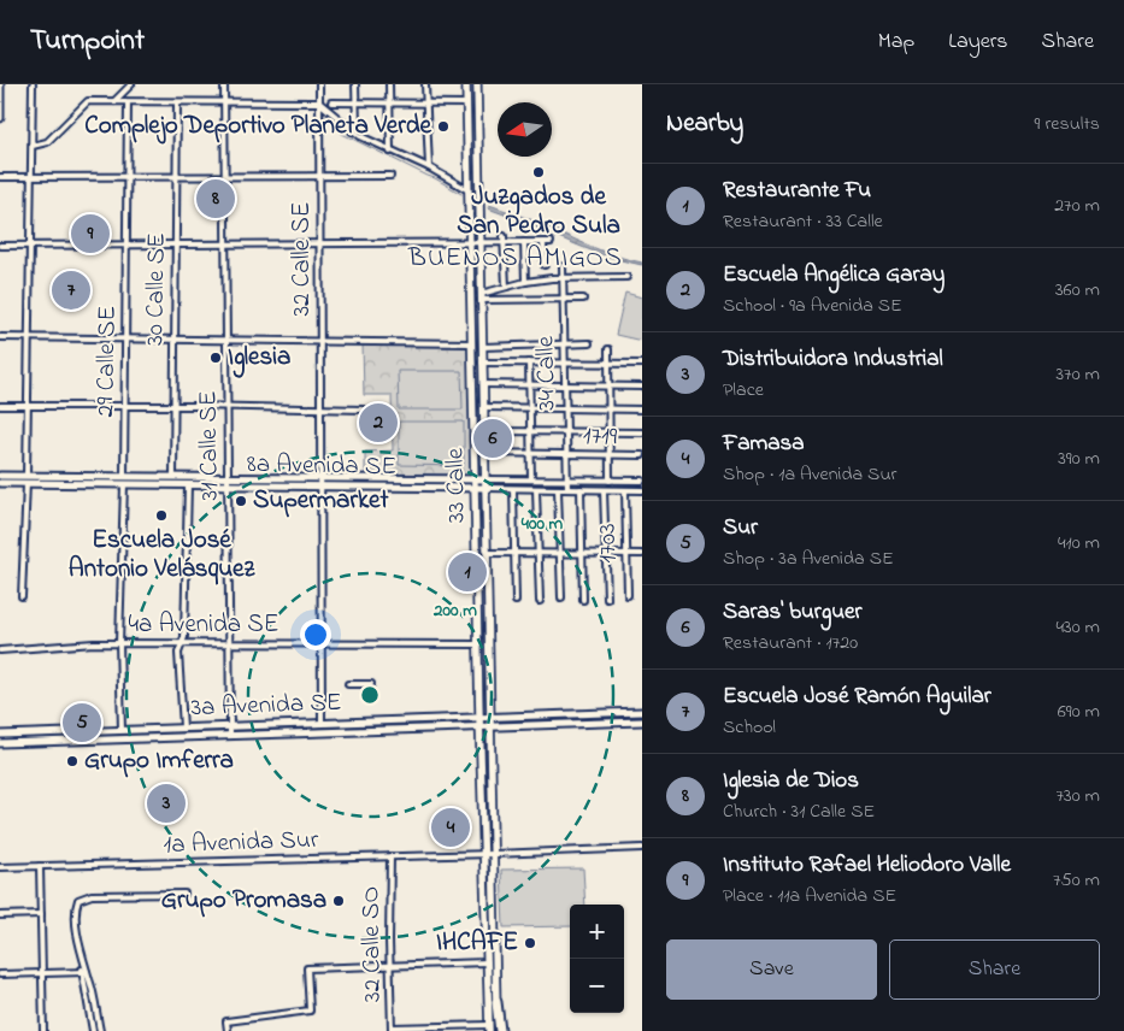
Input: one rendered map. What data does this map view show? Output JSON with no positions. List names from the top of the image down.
{
  "streets": {
    "main road": ["33 Calle"],
    "street": [
      "32 Calle SE",
      "30 Calle SE",
      "29 Calle SE",
      "34 Calle",
      "1719",
      "31 Calle SE",
      "8a Avenida SE",
      "1703",
      "4a Avenida SE",
      "3a Avenida SE",
      "1a Avenida Sur",
      "32 Calle SO"
    ]
  },
  "crossings": [
    ["32 Calle SE", "8a Avenida SE"],
    ["32 Calle SE", "4a Avenida SE"],
    ["32 Calle SE", "3a Avenida SE"],
    ["30 Calle SE", "8a Avenida SE"],
    ["29 Calle SE", "8a Avenida SE"],
    ["34 Calle", "1719"],
    ["34 Calle", "8a Avenida SE"],
    ["1719", "33 Calle"],
    ["31 Calle SE", "8a Avenida SE"],
    ["31 Calle SE", "4a Avenida SE"],
    ["31 Calle SE", "3a Avenida SE"],
    ["8a Avenida SE", "33 Calle"],
    ["8a Avenida SE", "1703"],
    ["33 Calle", "4a Avenida SE"],
    ["33 Calle", "3a Avenida SE"],
    ["33 Calle", "1a Avenida Sur"],
    ["1a Avenida Sur", "32 Calle SO"]
  ],
  "districts": ["BUENOS AMIGOS"],
  "places": [
    "Complejo Deportivo Planeta Verde",
    "Juzgados de San Pedro Sula",
    "Iglesia",
    "Supermarket",
    "Escuela José Antonio Velásquez",
    "Grupo Imferra",
    "Grupo Promasa",
    "IHCAFE"
  ],
  "north": "left",
  "page": {
    "header": "Turnpoint",
    "nav": ["Map", "Layers", "Share"],
    "heading": ["Nearby", "9 results"],
    "list": [
      {
        "mark": "1",
        "name": "Restaurante Fu",
        "note": "Restaurant · 33 Calle",
        "value": "270 m"
      },
      {
        "mark": "2",
        "name": "Escuela Angélica Garay",
        "note": "School · 9a Avenida SE",
        "value": "360 m"
      },
      {
        "mark": "3",
        "name": "Distribuidora Industrial",
        "note": "Place",
        "value": "370 m"
      },
      {
        "mark": "4",
        "name": "Famasa",
        "note": "Shop · 1a Avenida Sur",
        "value": "390 m"
      },
      {
        "mark": "5",
        "name": "Sur",
        "note": "Shop · 3a Avenida SE",
        "value": "410 m"
      },
      {
        "mark": "6",
        "name": "Saras' burguer",
        "note": "Restaurant · 1720",
        "value": "430 m"
      },
      {
        "mark": "7",
        "name": "Escuela José Ramón Aguilar",
        "note": "School",
        "value": "690 m"
      },
      {
        "mark": "8",
        "name": "Iglesia de Dios",
        "note": "Church · 31 Calle SE",
        "value": "730 m"
      },
      {
        "mark": "9",
        "name": "Instituto Rafael Heliodoro Valle",
        "note": "Place · 11a Avenida SE",
        "value": "750 m"
      }
    ],
    "pins": [
      "8",
      "9",
      "7",
      "2",
      "6",
      "1",
      "5",
      "3",
      "4"
    ],
    "map_buttons": ["+", "−"],
    "buttons": ["Save", "Share"]
  },
  "rings": ["400 m", "200 m"]
}
